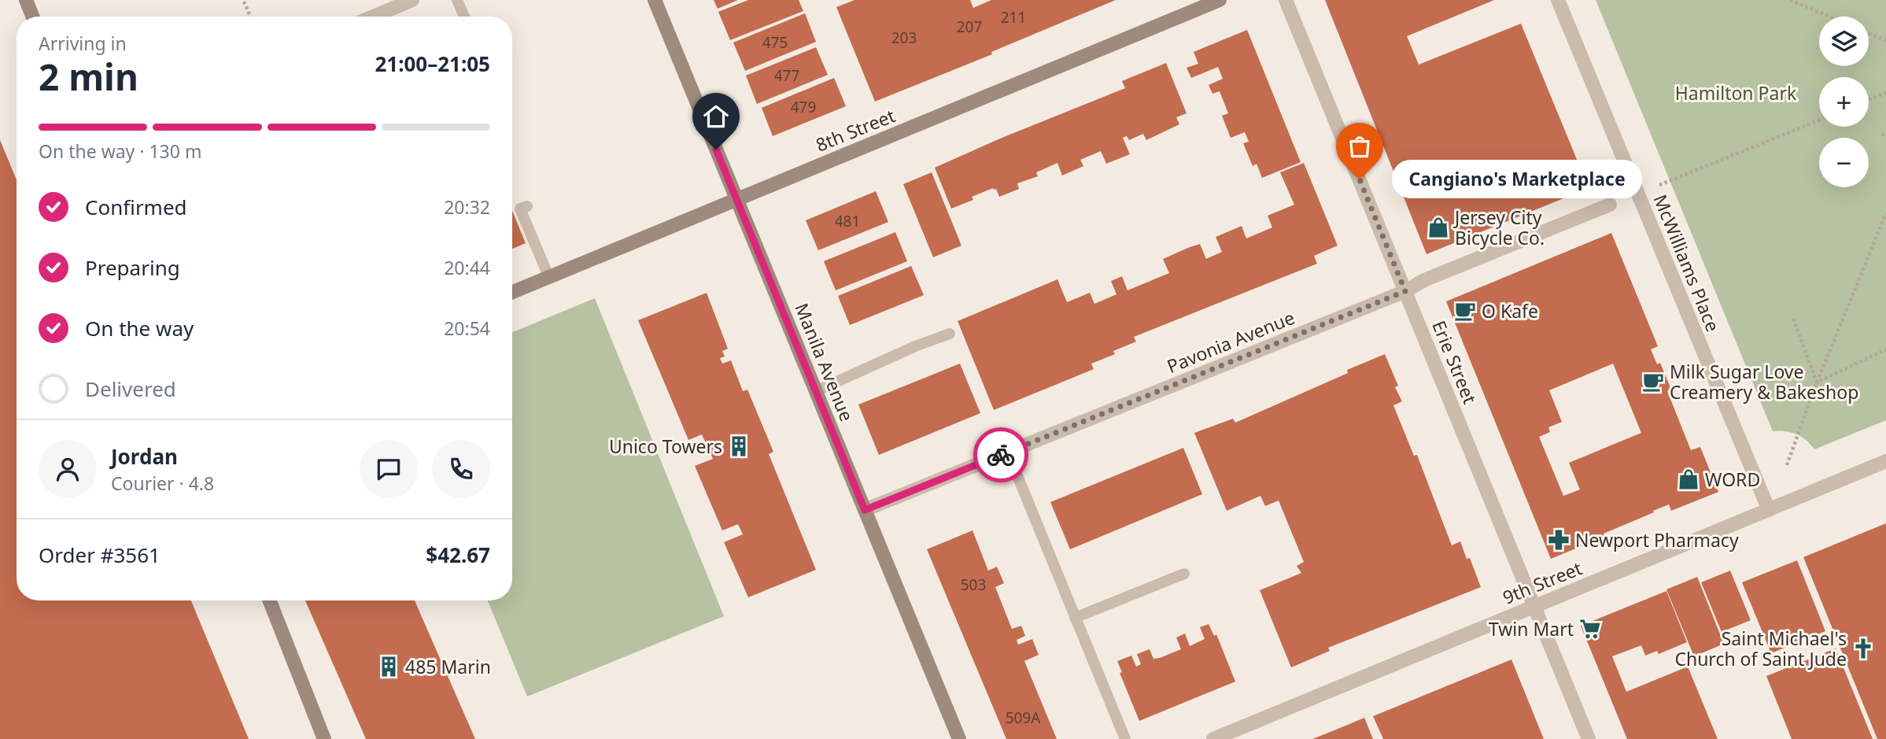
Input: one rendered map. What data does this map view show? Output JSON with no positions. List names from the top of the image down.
{
  "streets": {
    "street": [
      "8th Street",
      "McWilliams Place",
      "Pavonia Avenue",
      "Manila Avenue",
      "Erie Street",
      "9th Street"
    ]
  },
  "crossings": [
    ["8th Street", "Manila Avenue"],
    ["McWilliams Place", "9th Street"],
    ["Pavonia Avenue", "Manila Avenue"],
    ["Pavonia Avenue", "Erie Street"],
    ["Erie Street", "9th Street"]
  ],
  "parks": ["Hamilton Park"],
  "places": {
    "other": ["Cangiano's Marketplace"],
    "shop": ["Jersey City Bicycle Co.", "WORD"],
    "cafe": ["O Kafe", "Milk Sugar Love Creamery & Bakeshop"],
    "building": ["Unico Towers", "485 Marin"],
    "pharmacy": ["Newport Pharmacy"],
    "supermarket": ["Twin Mart"],
    "church": ["Saint Michael's Church of Saint Jude"]
  },
  "house_numbers": [
    "211",
    "207",
    "203",
    "475",
    "477",
    "479",
    "481",
    "503",
    "509A"
  ],
  "page": {
    "map_buttons": ["+", "−"],
    "heading": ["2 min", "Arriving in", "21:00–21:05"],
    "panel": [
      "Jordan",
      "Courier · 4.8",
      "Order #3561",
      "$42.67"
    ],
    "bar": "On the way · 130 m",
    "bubble": "Cangiano's Marketplace",
    "list": [
      ["Confirmed", "20:32"],
      ["Preparing", "20:44"],
      ["On the way", "20:54"],
      "Delivered"
    ]
  }
}
